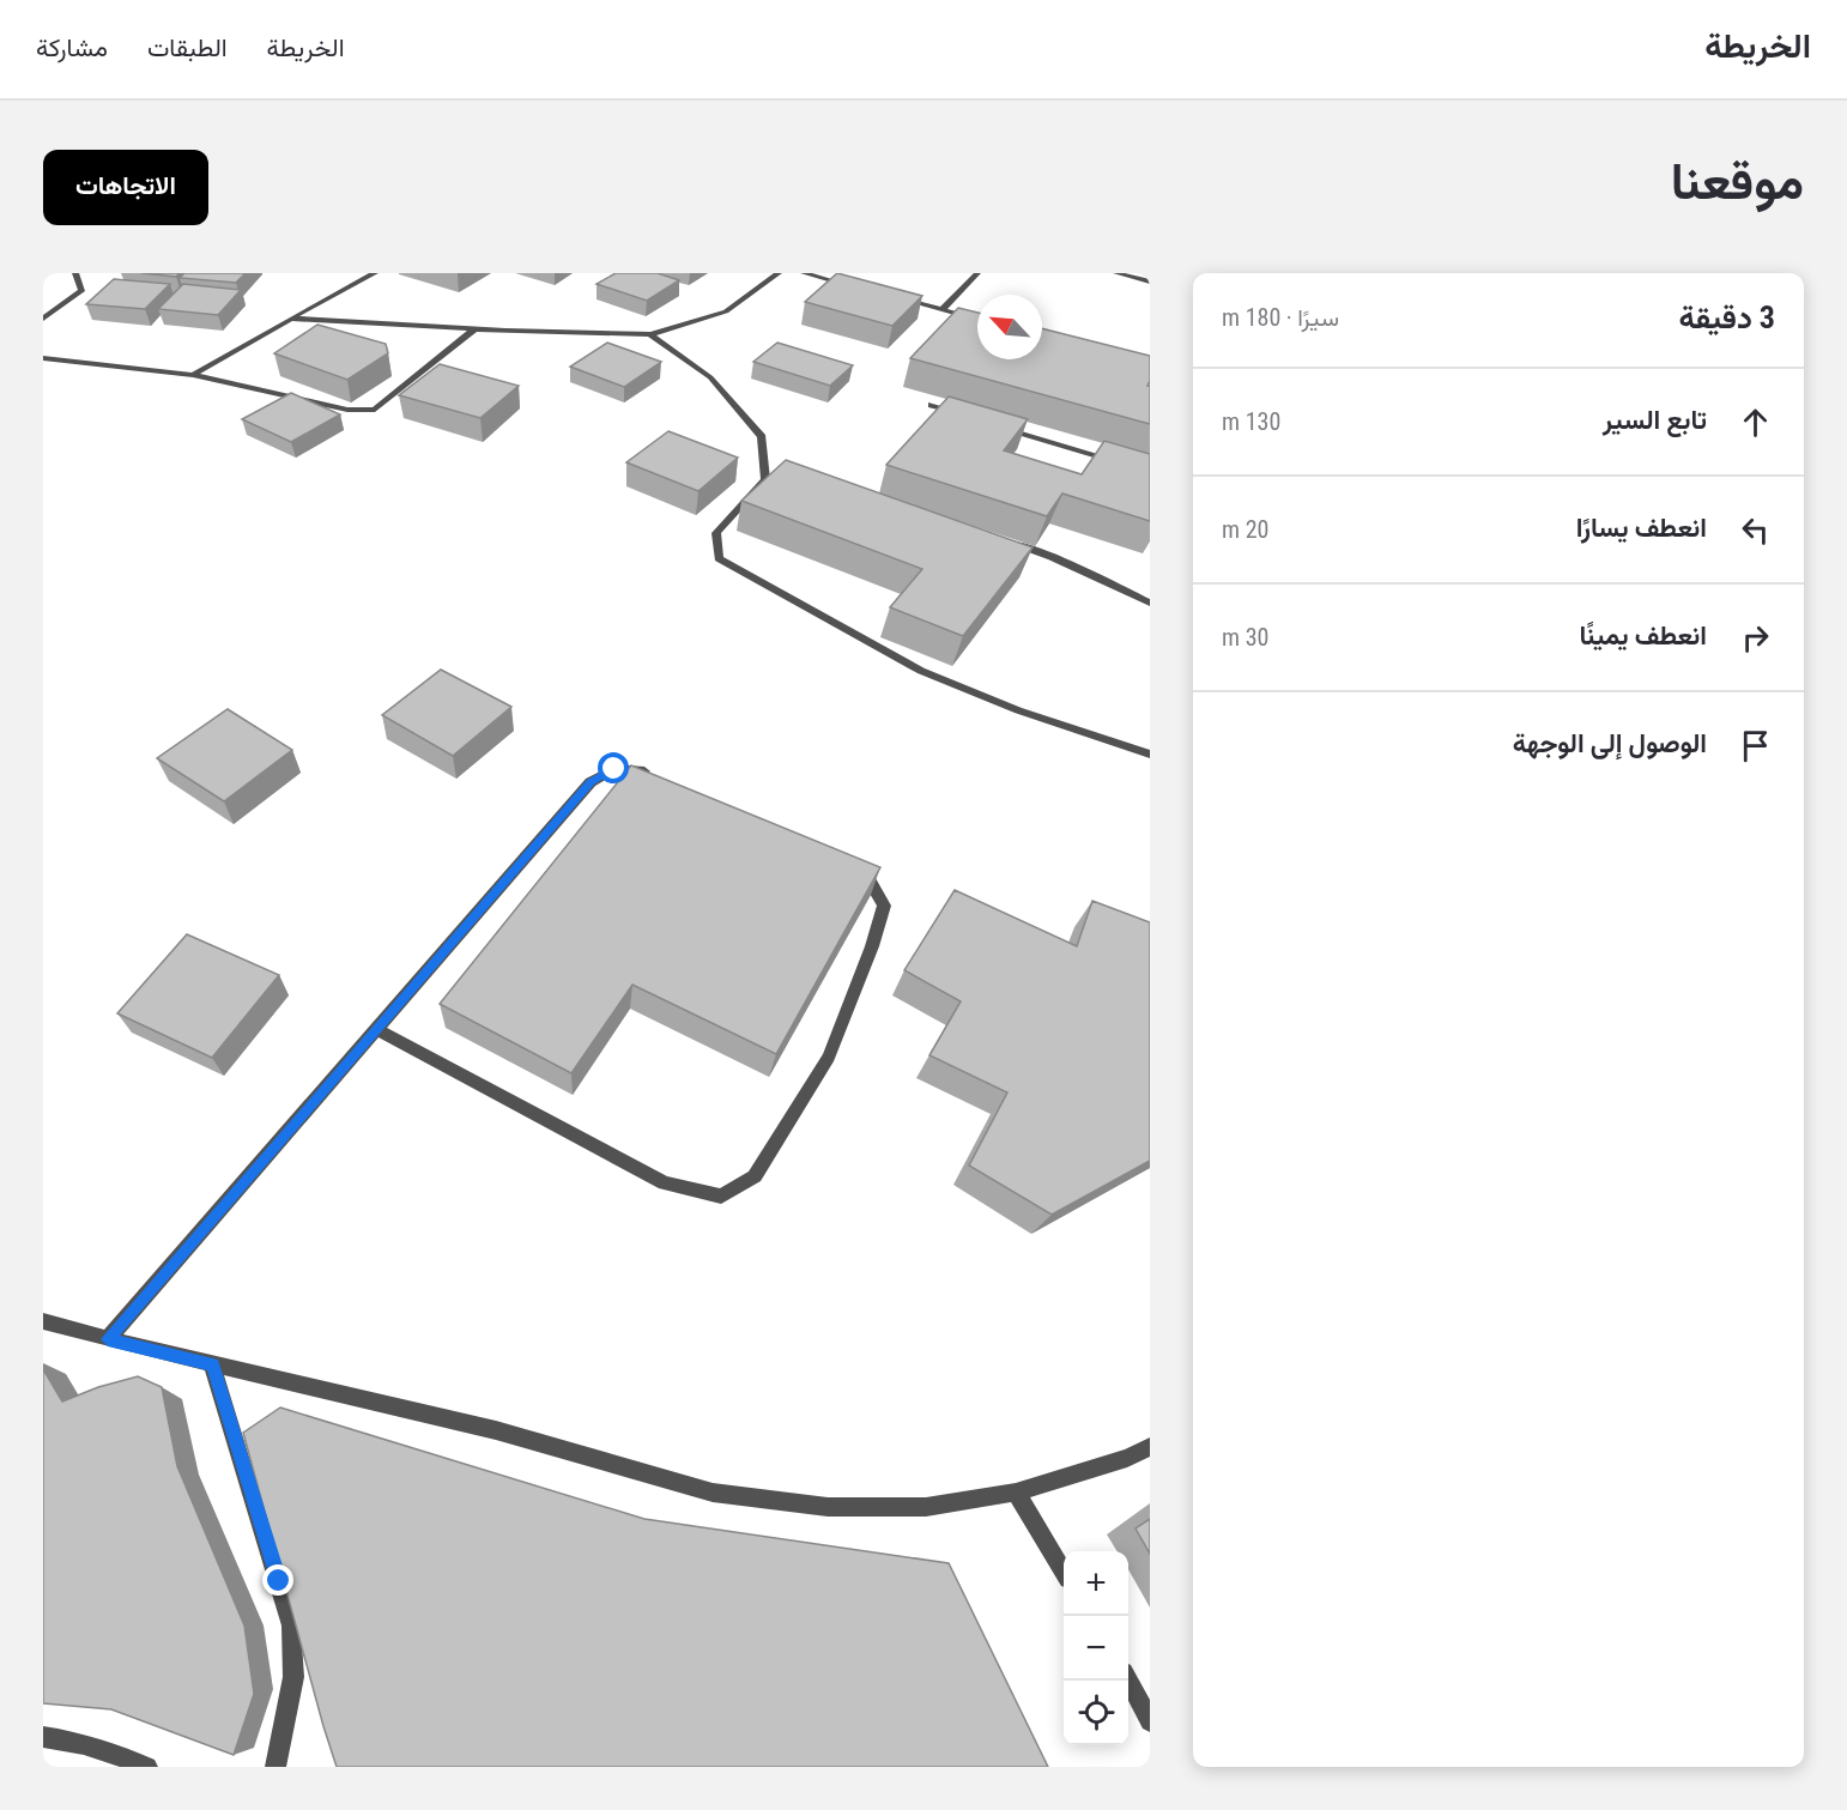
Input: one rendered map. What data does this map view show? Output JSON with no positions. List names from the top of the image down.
{
  "north": "top left",
  "page": {
    "header": "الخريطة",
    "nav": ["الخريطة", "الطبقات", "مشاركة"],
    "title": "موقعنا",
    "buttons": "الاتجاهات",
    "heading": ["3 دقيقة", "سيرًا · 180 m"],
    "list": [
      ["تابع السير", "130 m"],
      ["انعطف يسارًا", "20 m"],
      ["انعطف يمينًا", "30 m"],
      "الوصول إلى الوجهة"
    ],
    "map_buttons": ["+", "−"]
  }
}
